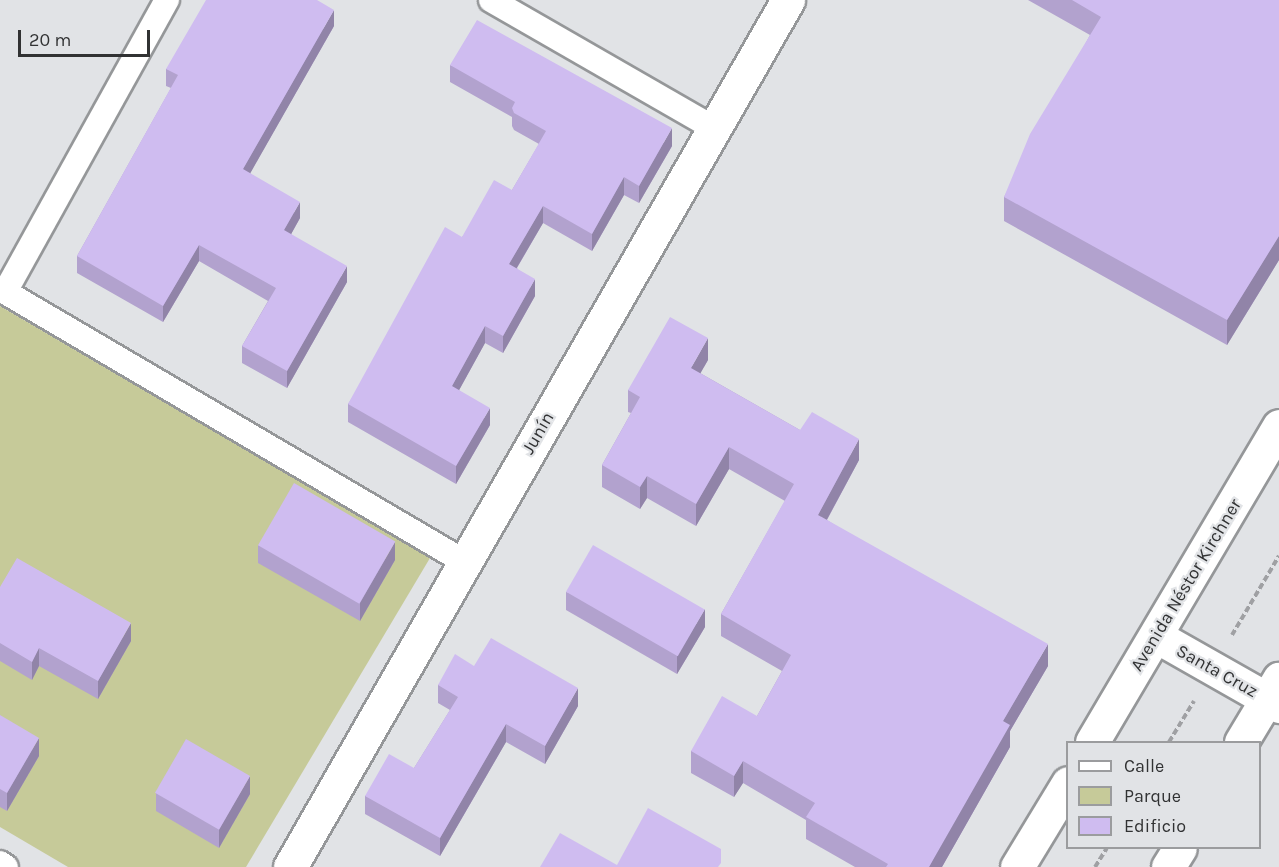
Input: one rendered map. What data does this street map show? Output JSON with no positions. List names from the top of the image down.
{
  "streets": {
    "street": ["Junín", "Avenida Néstor Kirchner", "Santa Cruz"]
  },
  "crossings": [
    ["Avenida Néstor Kirchner", "Santa Cruz"]
  ],
  "legend": ["Calle", "Parque", "Edificio"],
  "scale_bar": "20 m"
}
